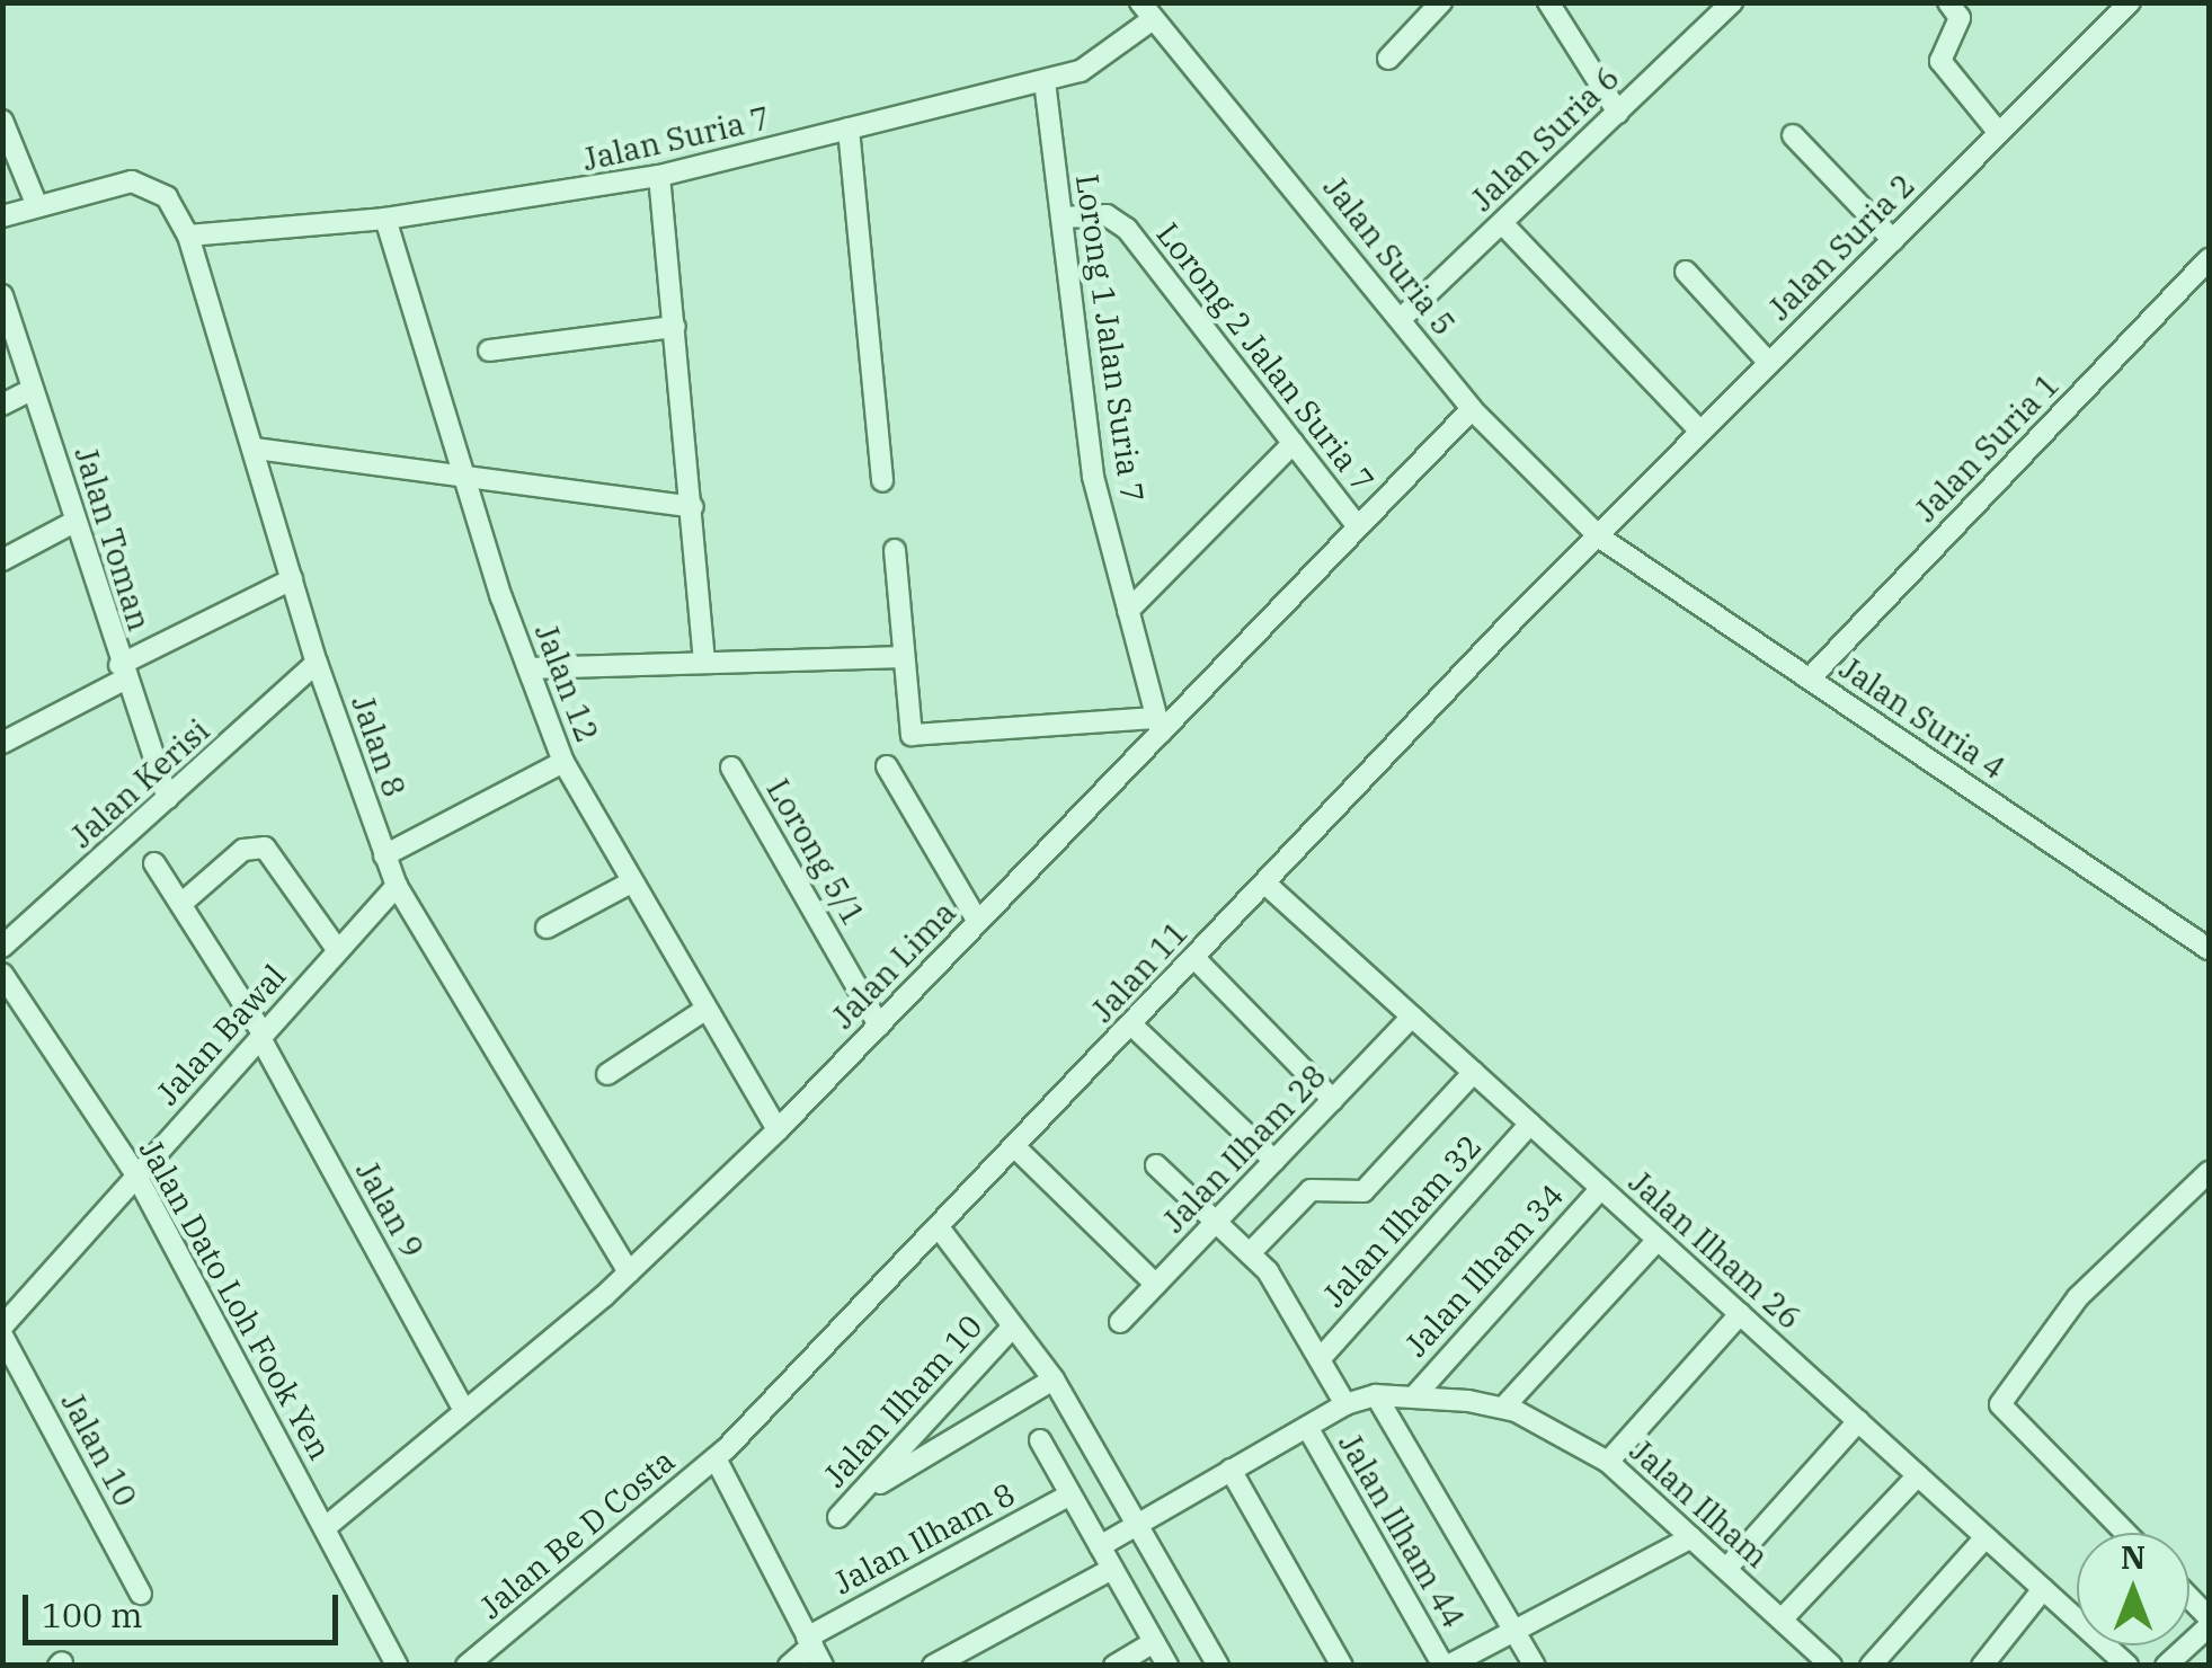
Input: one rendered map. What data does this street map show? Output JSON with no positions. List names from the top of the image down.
{
  "streets": {
    "street": [
      "Jalan Suria 7",
      "Jalan Suria 6",
      "Jalan Suria 2",
      "Jalan Suria 5",
      "Lorong 1 Jalan Suria 7",
      "Lorong 2 Jalan Suria 7",
      "Jalan Suria 1",
      "Jalan Toman",
      "Jalan 12",
      "Jalan Suria 4",
      "Jalan 8",
      "Jalan Kerisi",
      "Lorong 5/1",
      "Jalan Lima",
      "Jalan 11",
      "Jalan Bawal",
      "Jalan Ilham 28",
      "Jalan 9",
      "Jalan Ilham 32",
      "Jalan Ilham 26",
      "Jalan Ilham 34",
      "Jalan Dato Loh Fook Yen",
      "Jalan Ilham 10",
      "Jalan 10",
      "Jalan Ilham",
      "Jalan Ilham 44",
      "Jalan Be D Costa",
      "Jalan Ilham 8"
    ]
  },
  "crossings": [
    ["Jalan Suria 7", "Jalan Suria 5"],
    ["Jalan Suria 7", "Lorong 1 Jalan Suria 7"],
    ["Jalan Suria 7", "Jalan 12"],
    ["Jalan Suria 7", "Jalan 8"],
    ["Jalan Suria 6", "Jalan Suria 5"],
    ["Jalan Suria 2", "Jalan Suria 5"],
    ["Jalan Suria 2", "Jalan Suria 4"],
    ["Jalan Suria 2", "Jalan 11"],
    ["Jalan Suria 5", "Jalan Suria 4"],
    ["Jalan Suria 5", "Jalan Lima"],
    ["Jalan Suria 5", "Jalan 11"],
    ["Lorong 1 Jalan Suria 7", "Lorong 2 Jalan Suria 7"],
    ["Lorong 1 Jalan Suria 7", "Jalan Lima"],
    ["Lorong 2 Jalan Suria 7", "Jalan Lima"],
    ["Jalan Suria 1", "Jalan Suria 4"],
    ["Jalan Toman", "Jalan Kerisi"],
    ["Jalan 12", "Jalan Lima"],
    ["Jalan Suria 4", "Jalan 11"],
    ["Jalan 8", "Jalan Kerisi"],
    ["Jalan 8", "Jalan Lima"],
    ["Jalan 8", "Jalan Bawal"],
    ["Lorong 5/1", "Jalan Lima"],
    ["Jalan Lima", "Jalan 9"],
    ["Jalan Lima", "Jalan Dato Loh Fook Yen"],
    ["Jalan 11", "Jalan Ilham 26"],
    ["Jalan 11", "Jalan Be D Costa"],
    ["Jalan Bawal", "Jalan 9"],
    ["Jalan Bawal", "Jalan Dato Loh Fook Yen"],
    ["Jalan Ilham 28", "Jalan Ilham 26"],
    ["Jalan Ilham 32", "Jalan Ilham 26"],
    ["Jalan Ilham 26", "Jalan Ilham 34"],
    ["Jalan Ilham 34", "Jalan Ilham"],
    ["Jalan Ilham", "Jalan Ilham 44"]
  ],
  "scale_bar": "100 m",
  "north": "top"
}
